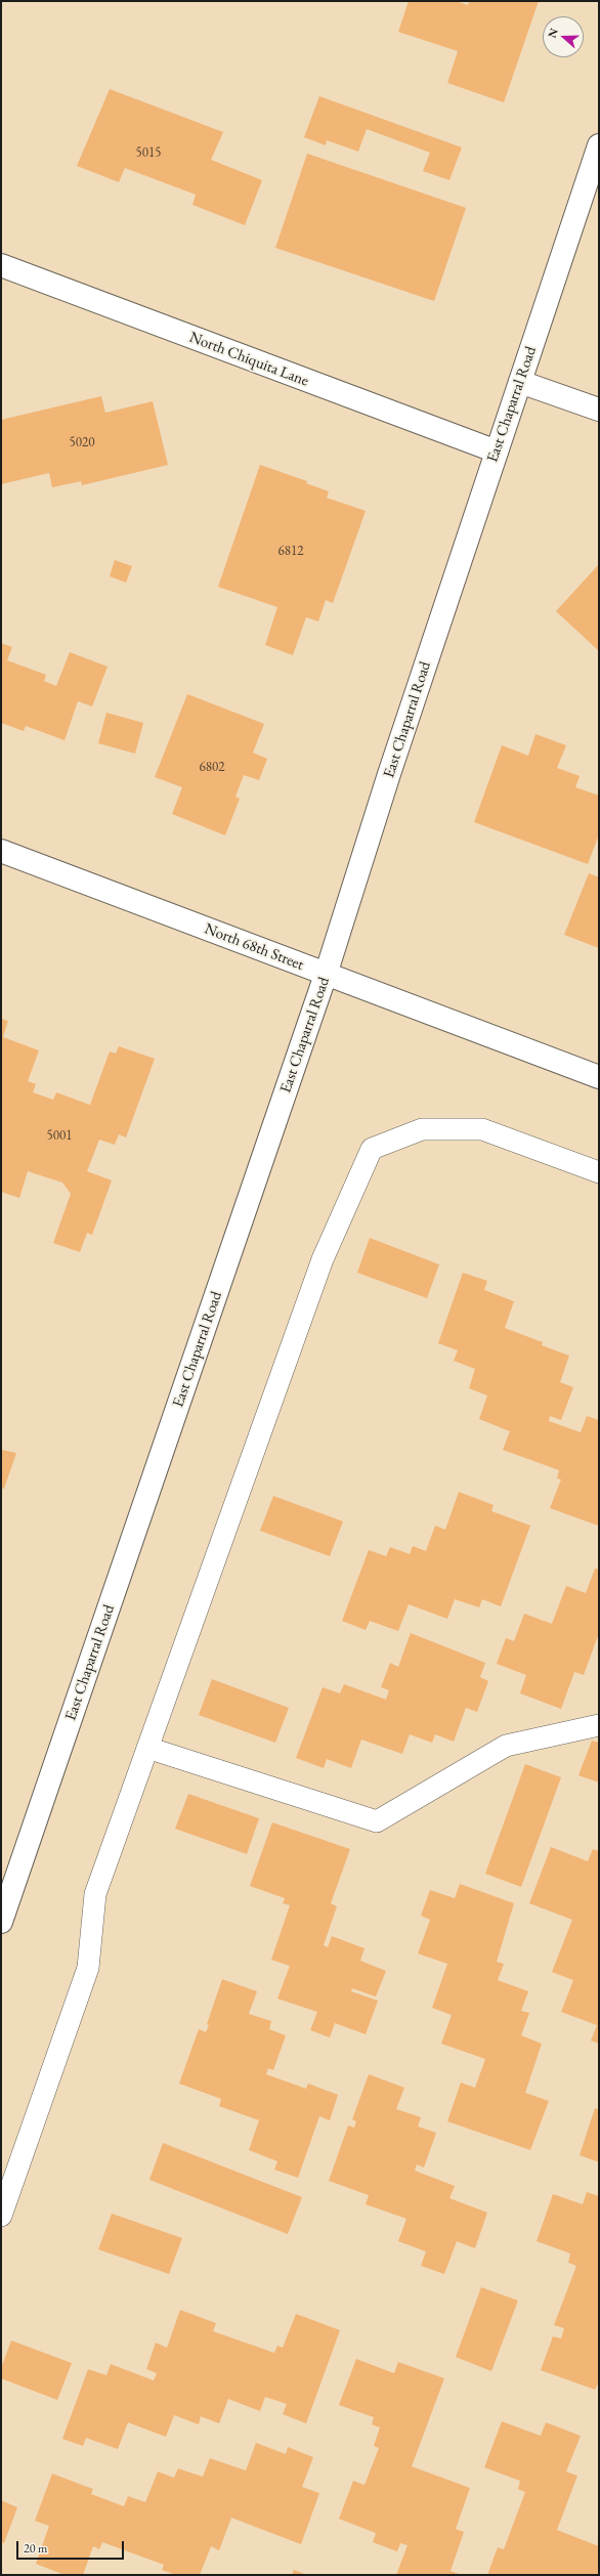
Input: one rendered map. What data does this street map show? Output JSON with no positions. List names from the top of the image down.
{
  "streets": {
    "main road": ["North Chiquita Lane", "East Chaparral Road", "North 68th Street"]
  },
  "crossings": [
    ["North Chiquita Lane", "East Chaparral Road"],
    ["East Chaparral Road", "North 68th Street"]
  ],
  "house_numbers": [
    "5015",
    "5020",
    "6812",
    "6802",
    "5001"
  ],
  "scale_bar": "20 m",
  "north": "left"
}
